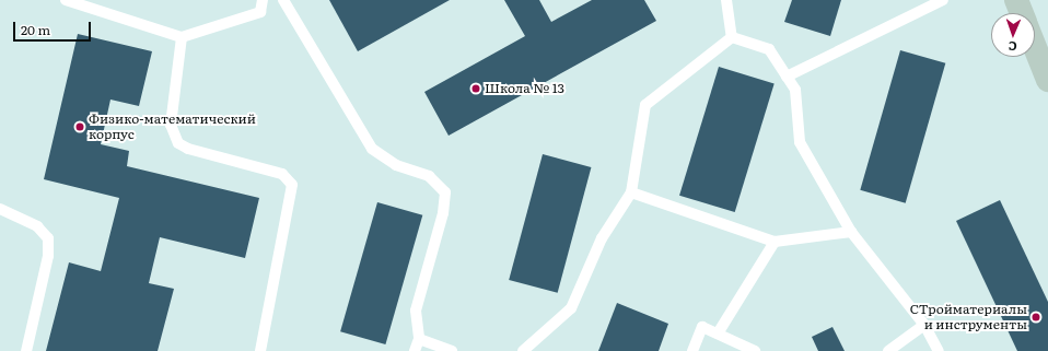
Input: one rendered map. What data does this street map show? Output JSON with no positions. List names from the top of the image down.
{
  "places": ["Школа № 13", "Физико-математический корпус", "СТройматериалы и инструменты"],
  "scale_bar": "20 m",
  "north": "bottom"
}
